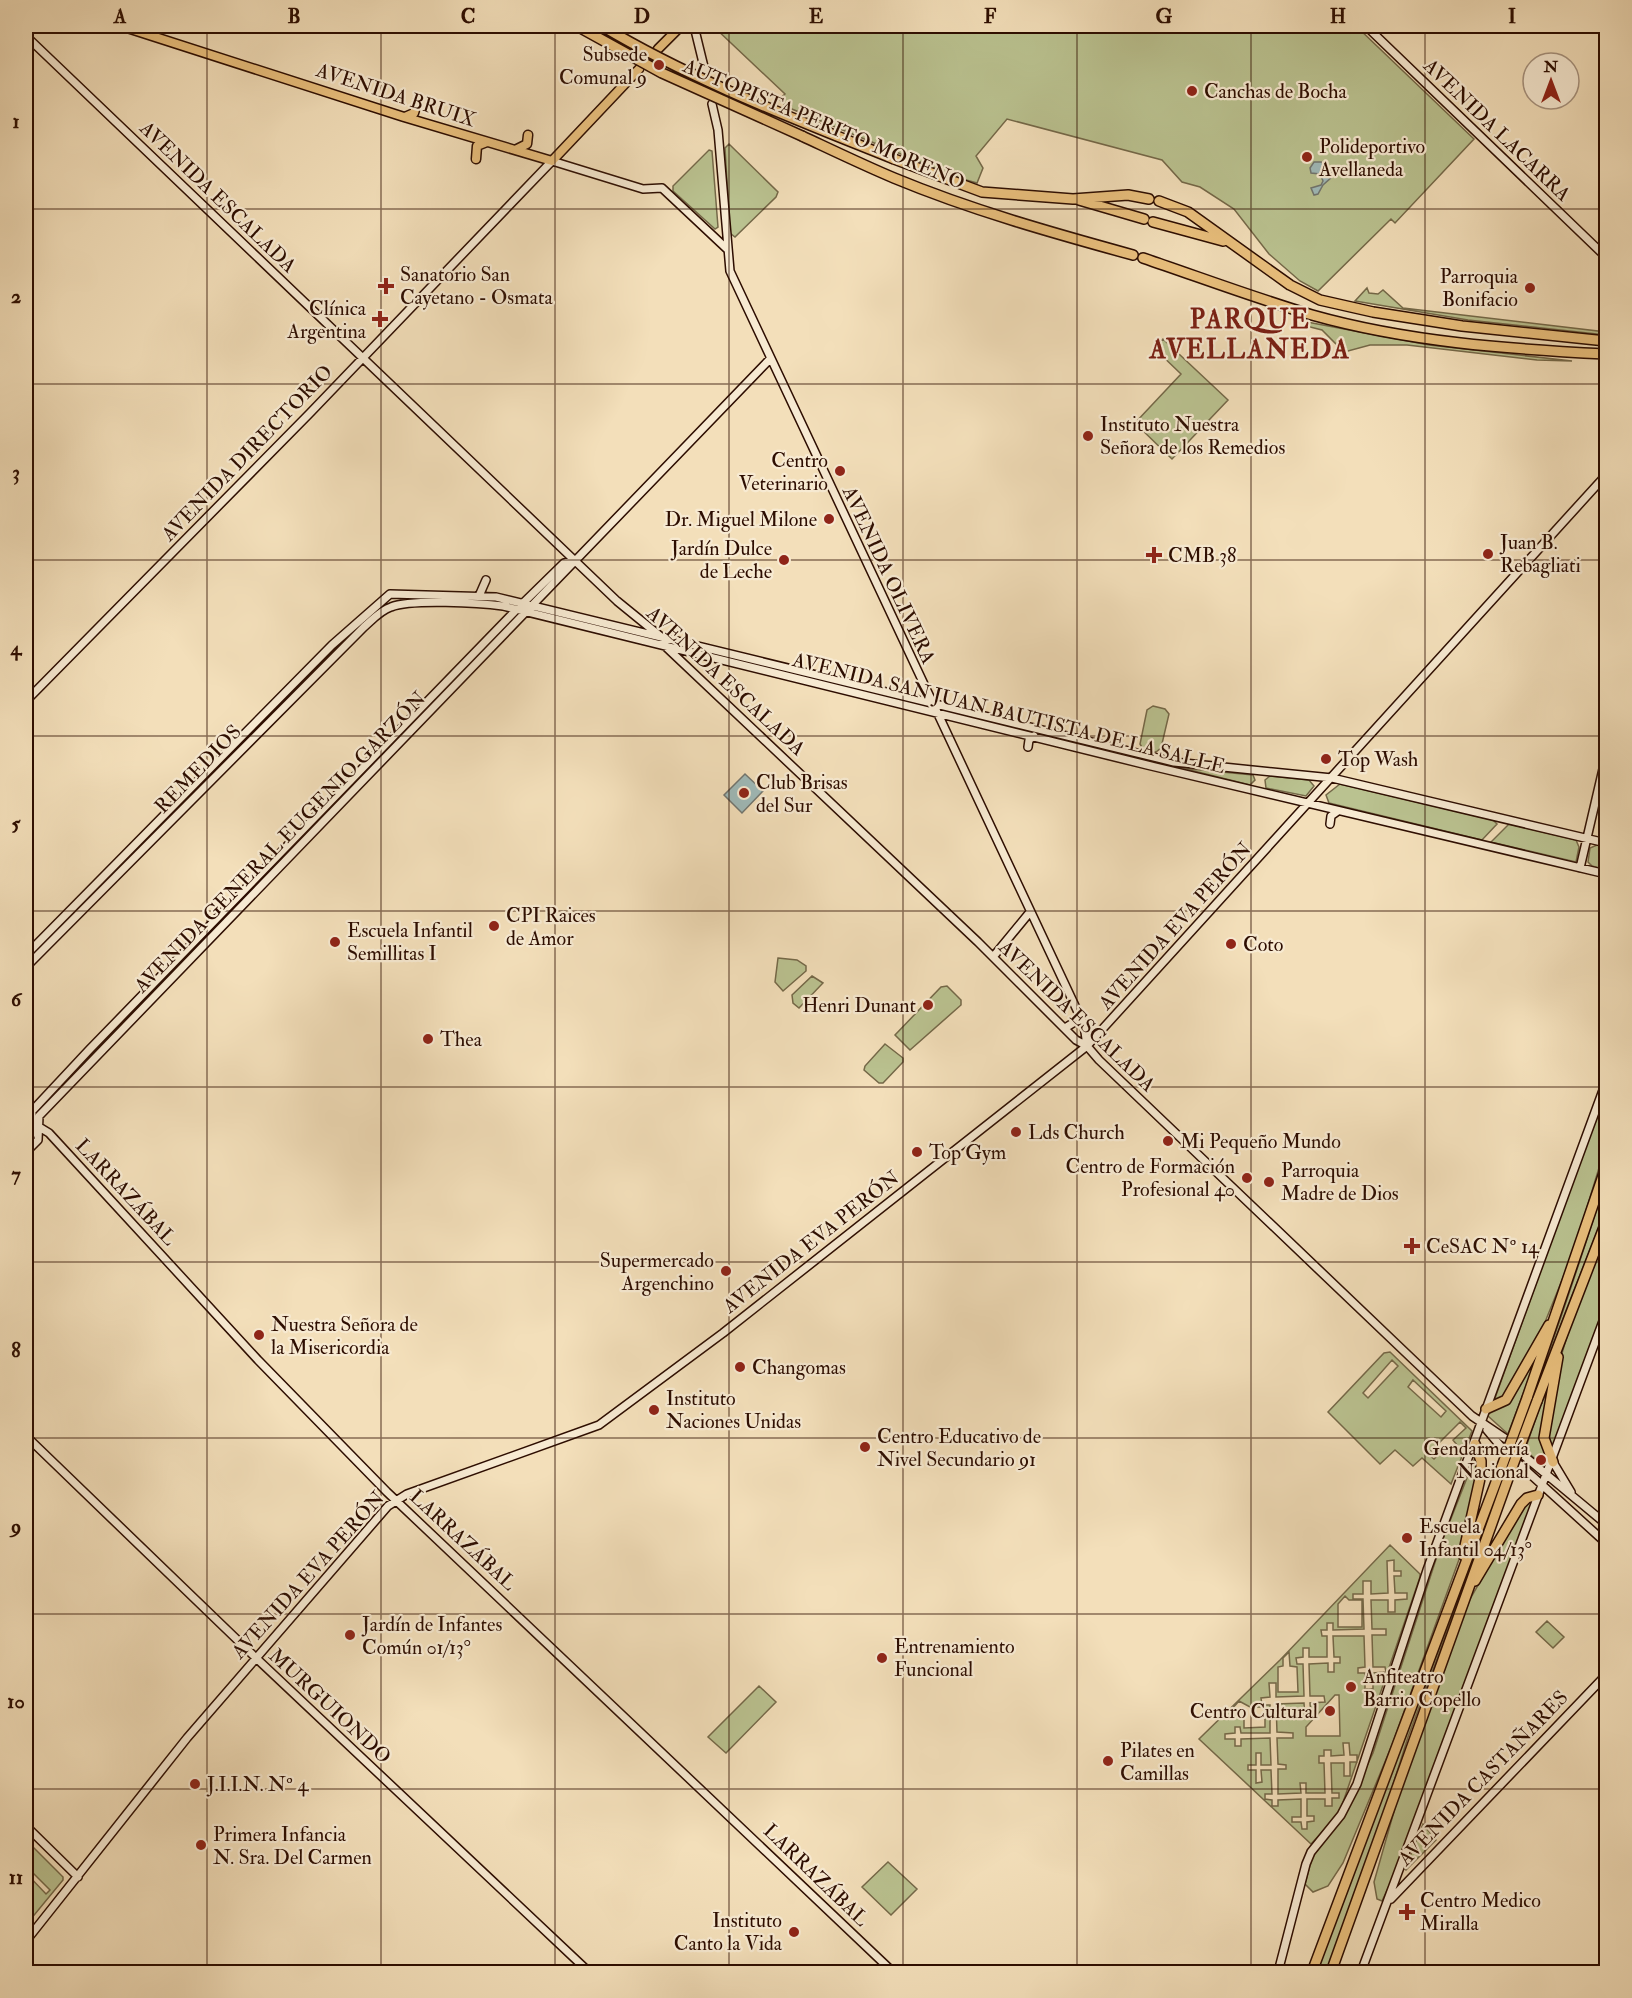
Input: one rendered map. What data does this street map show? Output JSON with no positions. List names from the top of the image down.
{
  "streets": {
    "highway": ["AUTOPISTA PERITO MORENO"],
    "main road": ["AVENIDA BRUIX", "AVENIDA DIRECTORIO"],
    "street": [
      "AVENIDA LACARRA",
      "AVENIDA ESCALADA",
      "AVENIDA OLIVERA",
      "AVENIDA SAN JUAN BAUTISTA DE LA SALLE",
      "REMEDIOS",
      "AVENIDA GENERAL EUGENIO GARZÓN",
      "AVENIDA EVA PERÓN",
      "LARRAZÁBAL",
      "MURGUIONDO",
      "AVENIDA CASTAÑARES"
    ]
  },
  "crossings": [
    ["AVENIDA BRUIX", "AVENIDA DIRECTORIO"],
    ["AVENIDA BRUIX", "AVENIDA OLIVERA"],
    ["AVENIDA ESCALADA", "AVENIDA DIRECTORIO"],
    ["AVENIDA ESCALADA", "AVENIDA OLIVERA"],
    ["AVENIDA ESCALADA", "AVENIDA SAN JUAN BAUTISTA DE LA SALLE"],
    ["AVENIDA ESCALADA", "AVENIDA GENERAL EUGENIO GARZÓN"],
    ["AVENIDA ESCALADA", "AVENIDA EVA PERÓN"],
    ["AVENIDA OLIVERA", "AVENIDA SAN JUAN BAUTISTA DE LA SALLE"],
    ["AVENIDA OLIVERA", "AVENIDA GENERAL EUGENIO GARZÓN"],
    ["AVENIDA OLIVERA", "AVENIDA EVA PERÓN"],
    ["AVENIDA SAN JUAN BAUTISTA DE LA SALLE", "REMEDIOS"],
    ["AVENIDA SAN JUAN BAUTISTA DE LA SALLE", "AVENIDA GENERAL EUGENIO GARZÓN"],
    ["AVENIDA SAN JUAN BAUTISTA DE LA SALLE", "AVENIDA EVA PERÓN"],
    ["AVENIDA GENERAL EUGENIO GARZÓN", "LARRAZÁBAL"],
    ["AVENIDA EVA PERÓN", "LARRAZÁBAL"],
    ["AVENIDA EVA PERÓN", "MURGUIONDO"]
  ],
  "districts": ["PARQUE AVELLANEDA"],
  "places": {
    "other": [
      "Subsede Comunal 9",
      "Canchas de Bocha",
      "Polideportivo Avellaneda",
      "Parroquia Bonifacio",
      "Instituto Nuestra Señora de los Remedios",
      "Centro Veterinario",
      "Dr. Miguel Milone",
      "Juan B. Rebagliati",
      "Jardín Dulce de Leche",
      "Top Wash",
      "Club Brisas del Sur",
      "CPI Raices de Amor",
      "Escuela Infantil Semillitas I",
      "Coto",
      "Henri Dunant",
      "Thea",
      "Lds Church",
      "Mi Pequeño Mundo",
      "Top Gym",
      "Centro de Formación Profesional 40",
      "Parroquia Madre de Dios",
      "Supermercado Argenchino",
      "Nuestra Señora de la Misericordia",
      "Changomas",
      "Instituto Naciones Unidas",
      "Centro Educativo de Nivel Secundario 91",
      "Gendarmería Nacional",
      "Escuela Infantil 04/13°",
      "Jardín de Infantes Común 01/13°",
      "Entrenamiento Funcional",
      "Anfiteatro Barrio Copello",
      "Centro Cultural",
      "Pilates en Camillas",
      "J.I.I.N. Nº 4",
      "Primera Infancia N. Sra. Del Carmen",
      "Instituto Canto la Vida"
    ],
    "health": [
      "Sanatorio San Cayetano - Osmata",
      "Clínica Argentina",
      "CMB 38",
      "CeSAC Nº 14",
      "Centro Medico Miralla"
    ]
  },
  "north": "top",
  "grid": {
    "columns": [
      "A",
      "B",
      "C",
      "D",
      "E",
      "F",
      "G",
      "H",
      "I"
    ],
    "rows": [
      "1",
      "2",
      "3",
      "4",
      "5",
      "6",
      "7",
      "8",
      "9",
      "10",
      "11"
    ]
  }
}
